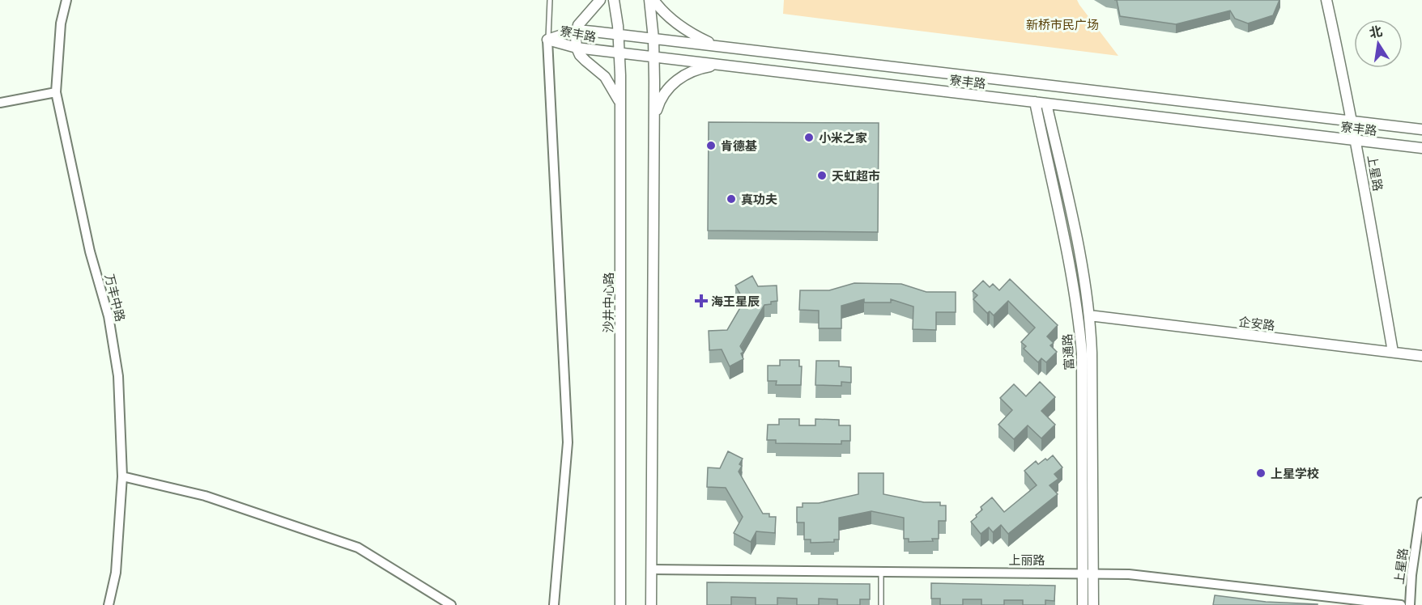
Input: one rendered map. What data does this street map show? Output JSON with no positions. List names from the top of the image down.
{
  "streets": {
    "street": [
      "寮丰路",
      "上星路",
      "万丰中路",
      "沙井中心路",
      "企安路",
      "富通路",
      "上丽路"
    ]
  },
  "crossings": [
    ["寮丰路", "上星路"],
    ["寮丰路", "沙井中心路"],
    ["寮丰路", "富通路"],
    ["上星路", "企安路"],
    ["企安路", "富通路"],
    ["富通路", "上丽路"]
  ],
  "parks": ["新桥市民广场"],
  "places": {
    "other": [
      "小米之家",
      "肯德基",
      "天虹超市",
      "真功夫",
      "上星学校"
    ],
    "health": ["海王星辰"]
  },
  "north": "top"
}
